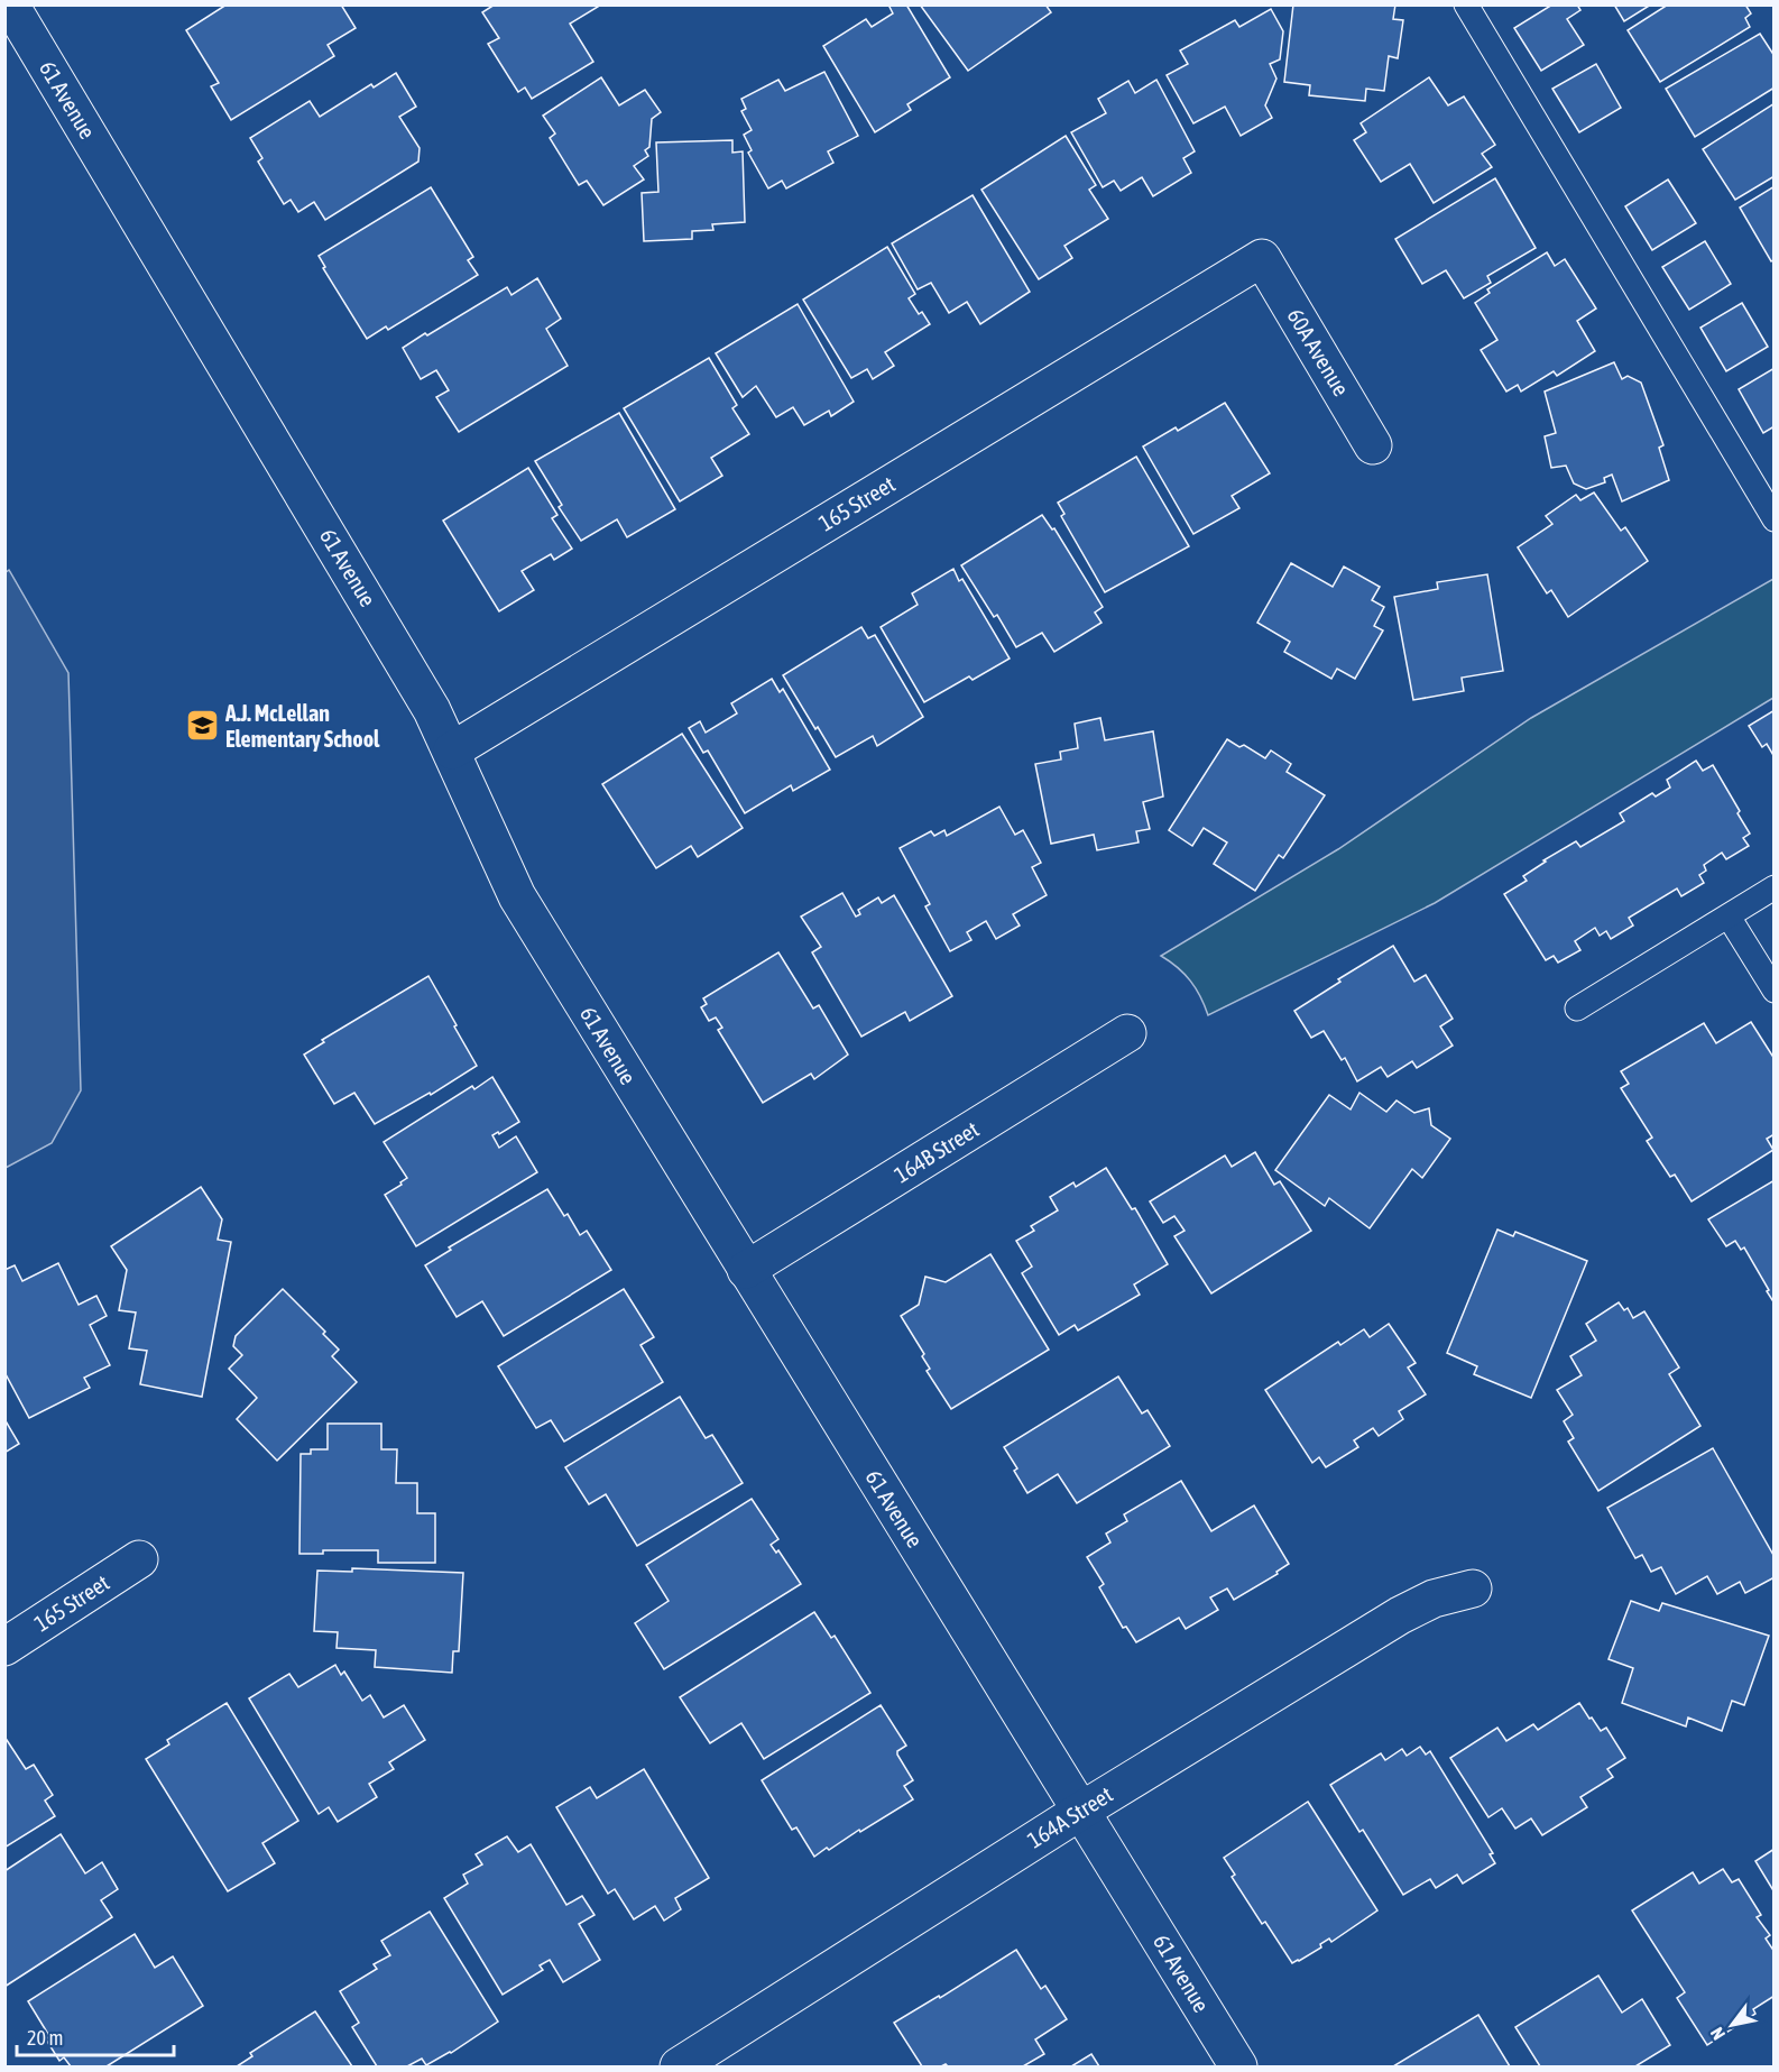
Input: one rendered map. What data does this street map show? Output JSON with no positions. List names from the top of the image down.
{
  "streets": {
    "street": [
      "61 Avenue",
      "60A Avenue",
      "165 Street",
      "164B Street",
      "164A Street"
    ]
  },
  "crossings": [
    ["61 Avenue", "165 Street"],
    ["61 Avenue", "164B Street"],
    ["61 Avenue", "164A Street"],
    ["60A Avenue", "165 Street"]
  ],
  "places": {
    "school or university": ["A.J. McLellan Elementary School"]
  },
  "scale_bar": "20 m",
  "north": "bottom left"
}
